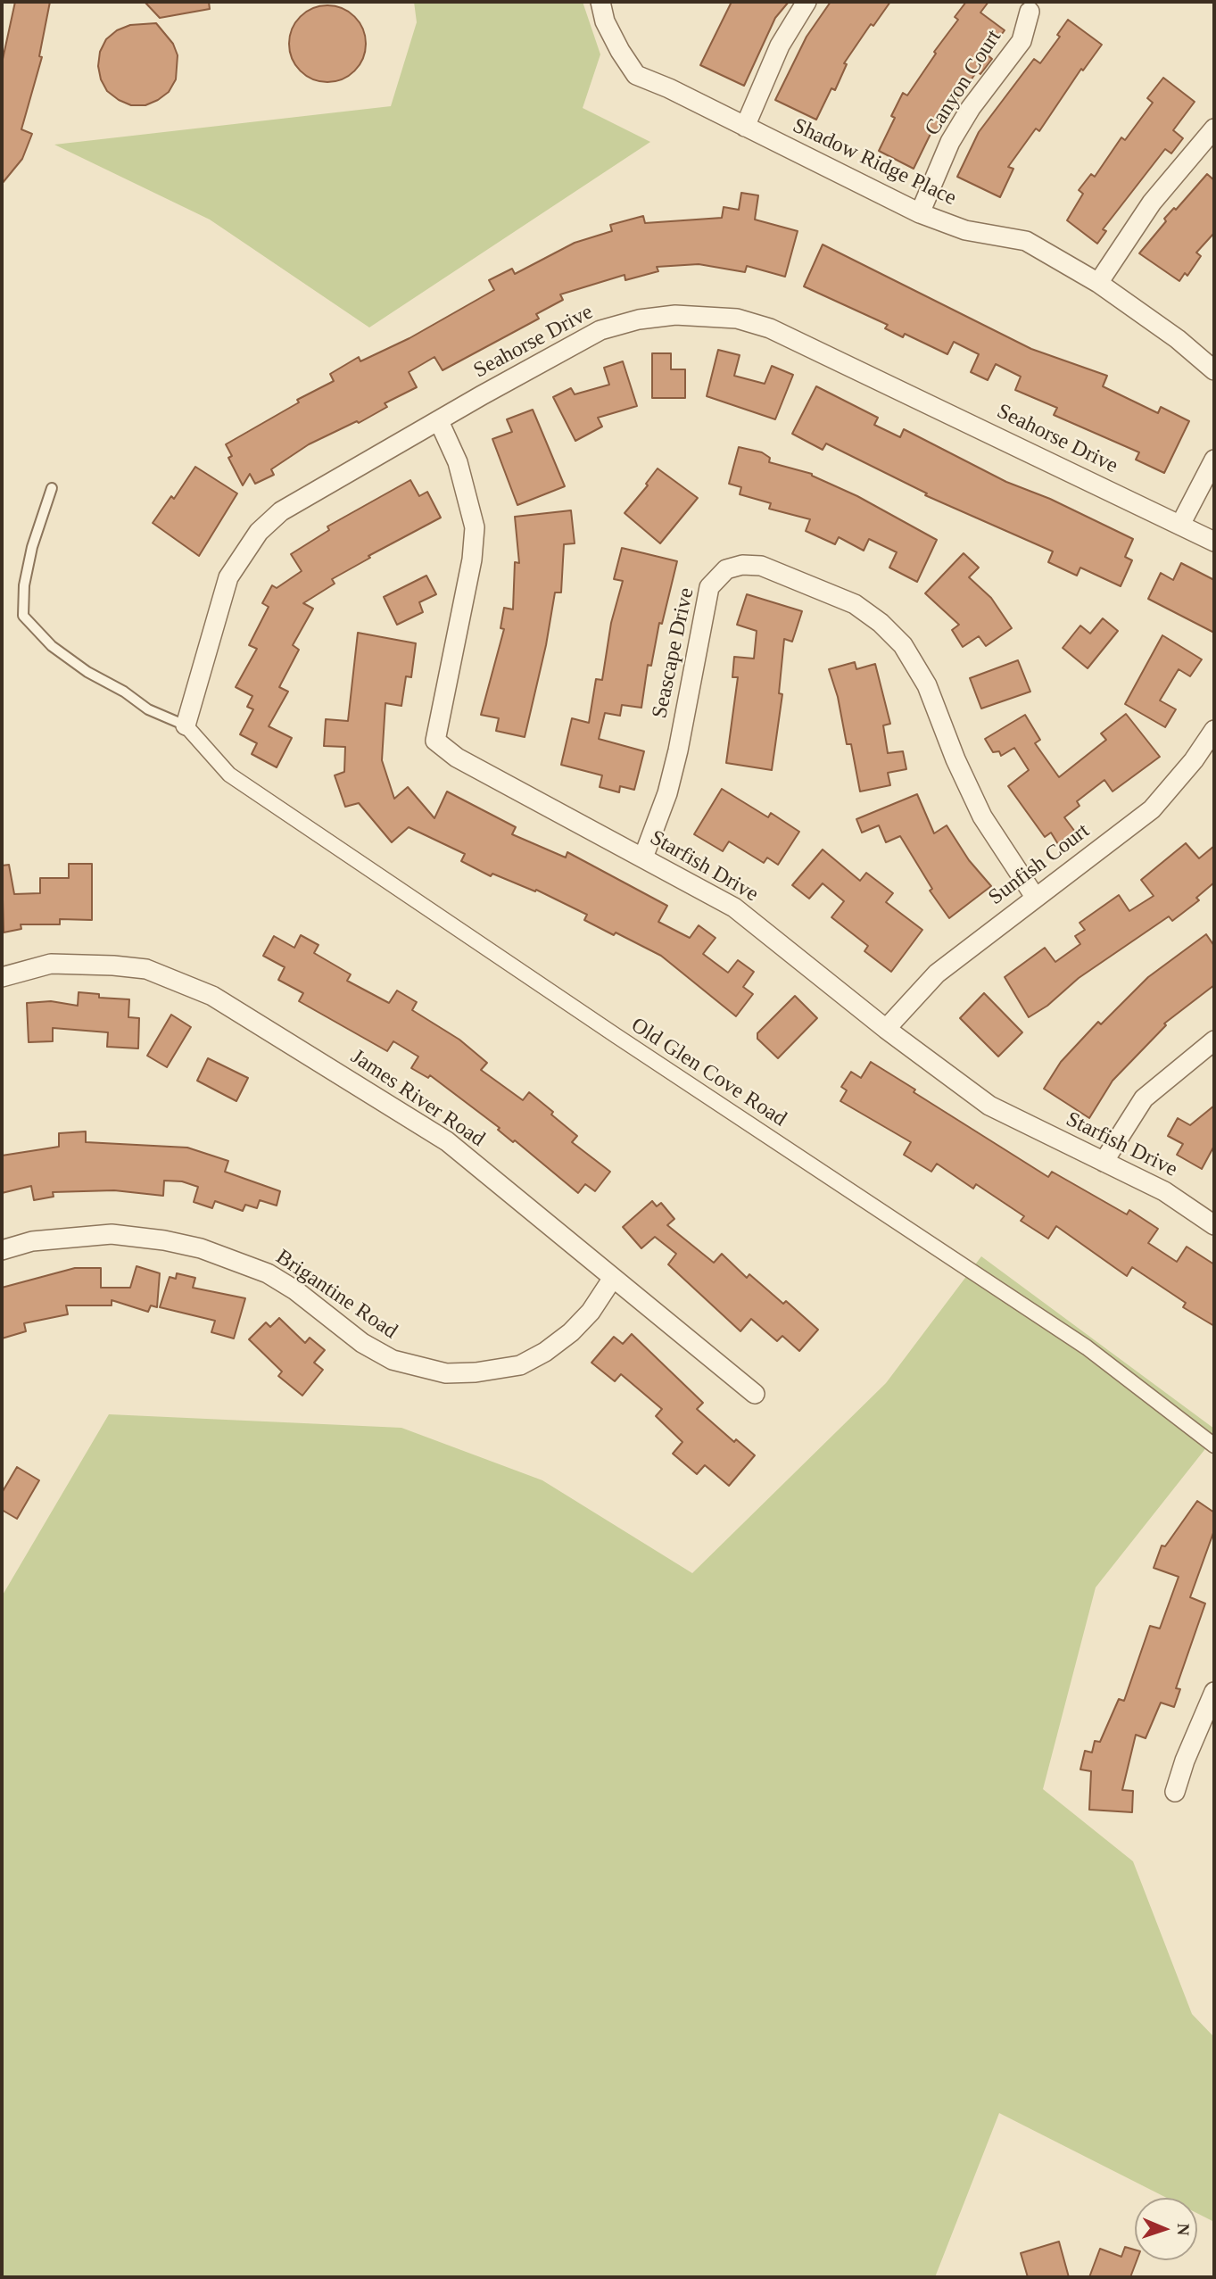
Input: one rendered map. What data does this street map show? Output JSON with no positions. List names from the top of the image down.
{
  "streets": {
    "street": [
      "Canyon Court",
      "Shadow Ridge Place",
      "Seahorse Drive",
      "Seascape Drive",
      "Sunfish Court",
      "Starfish Drive",
      "Old Glen Cove Road",
      "James River Road",
      "Brigantine Road"
    ]
  },
  "crossings": [
    ["Canyon Court", "Shadow Ridge Place"],
    ["Seahorse Drive", "Starfish Drive"],
    ["Seahorse Drive", "Old Glen Cove Road"],
    ["Seascape Drive", "Sunfish Court"],
    ["Seascape Drive", "Starfish Drive"],
    ["Sunfish Court", "Starfish Drive"],
    ["James River Road", "Brigantine Road"]
  ],
  "north": "right"
}
